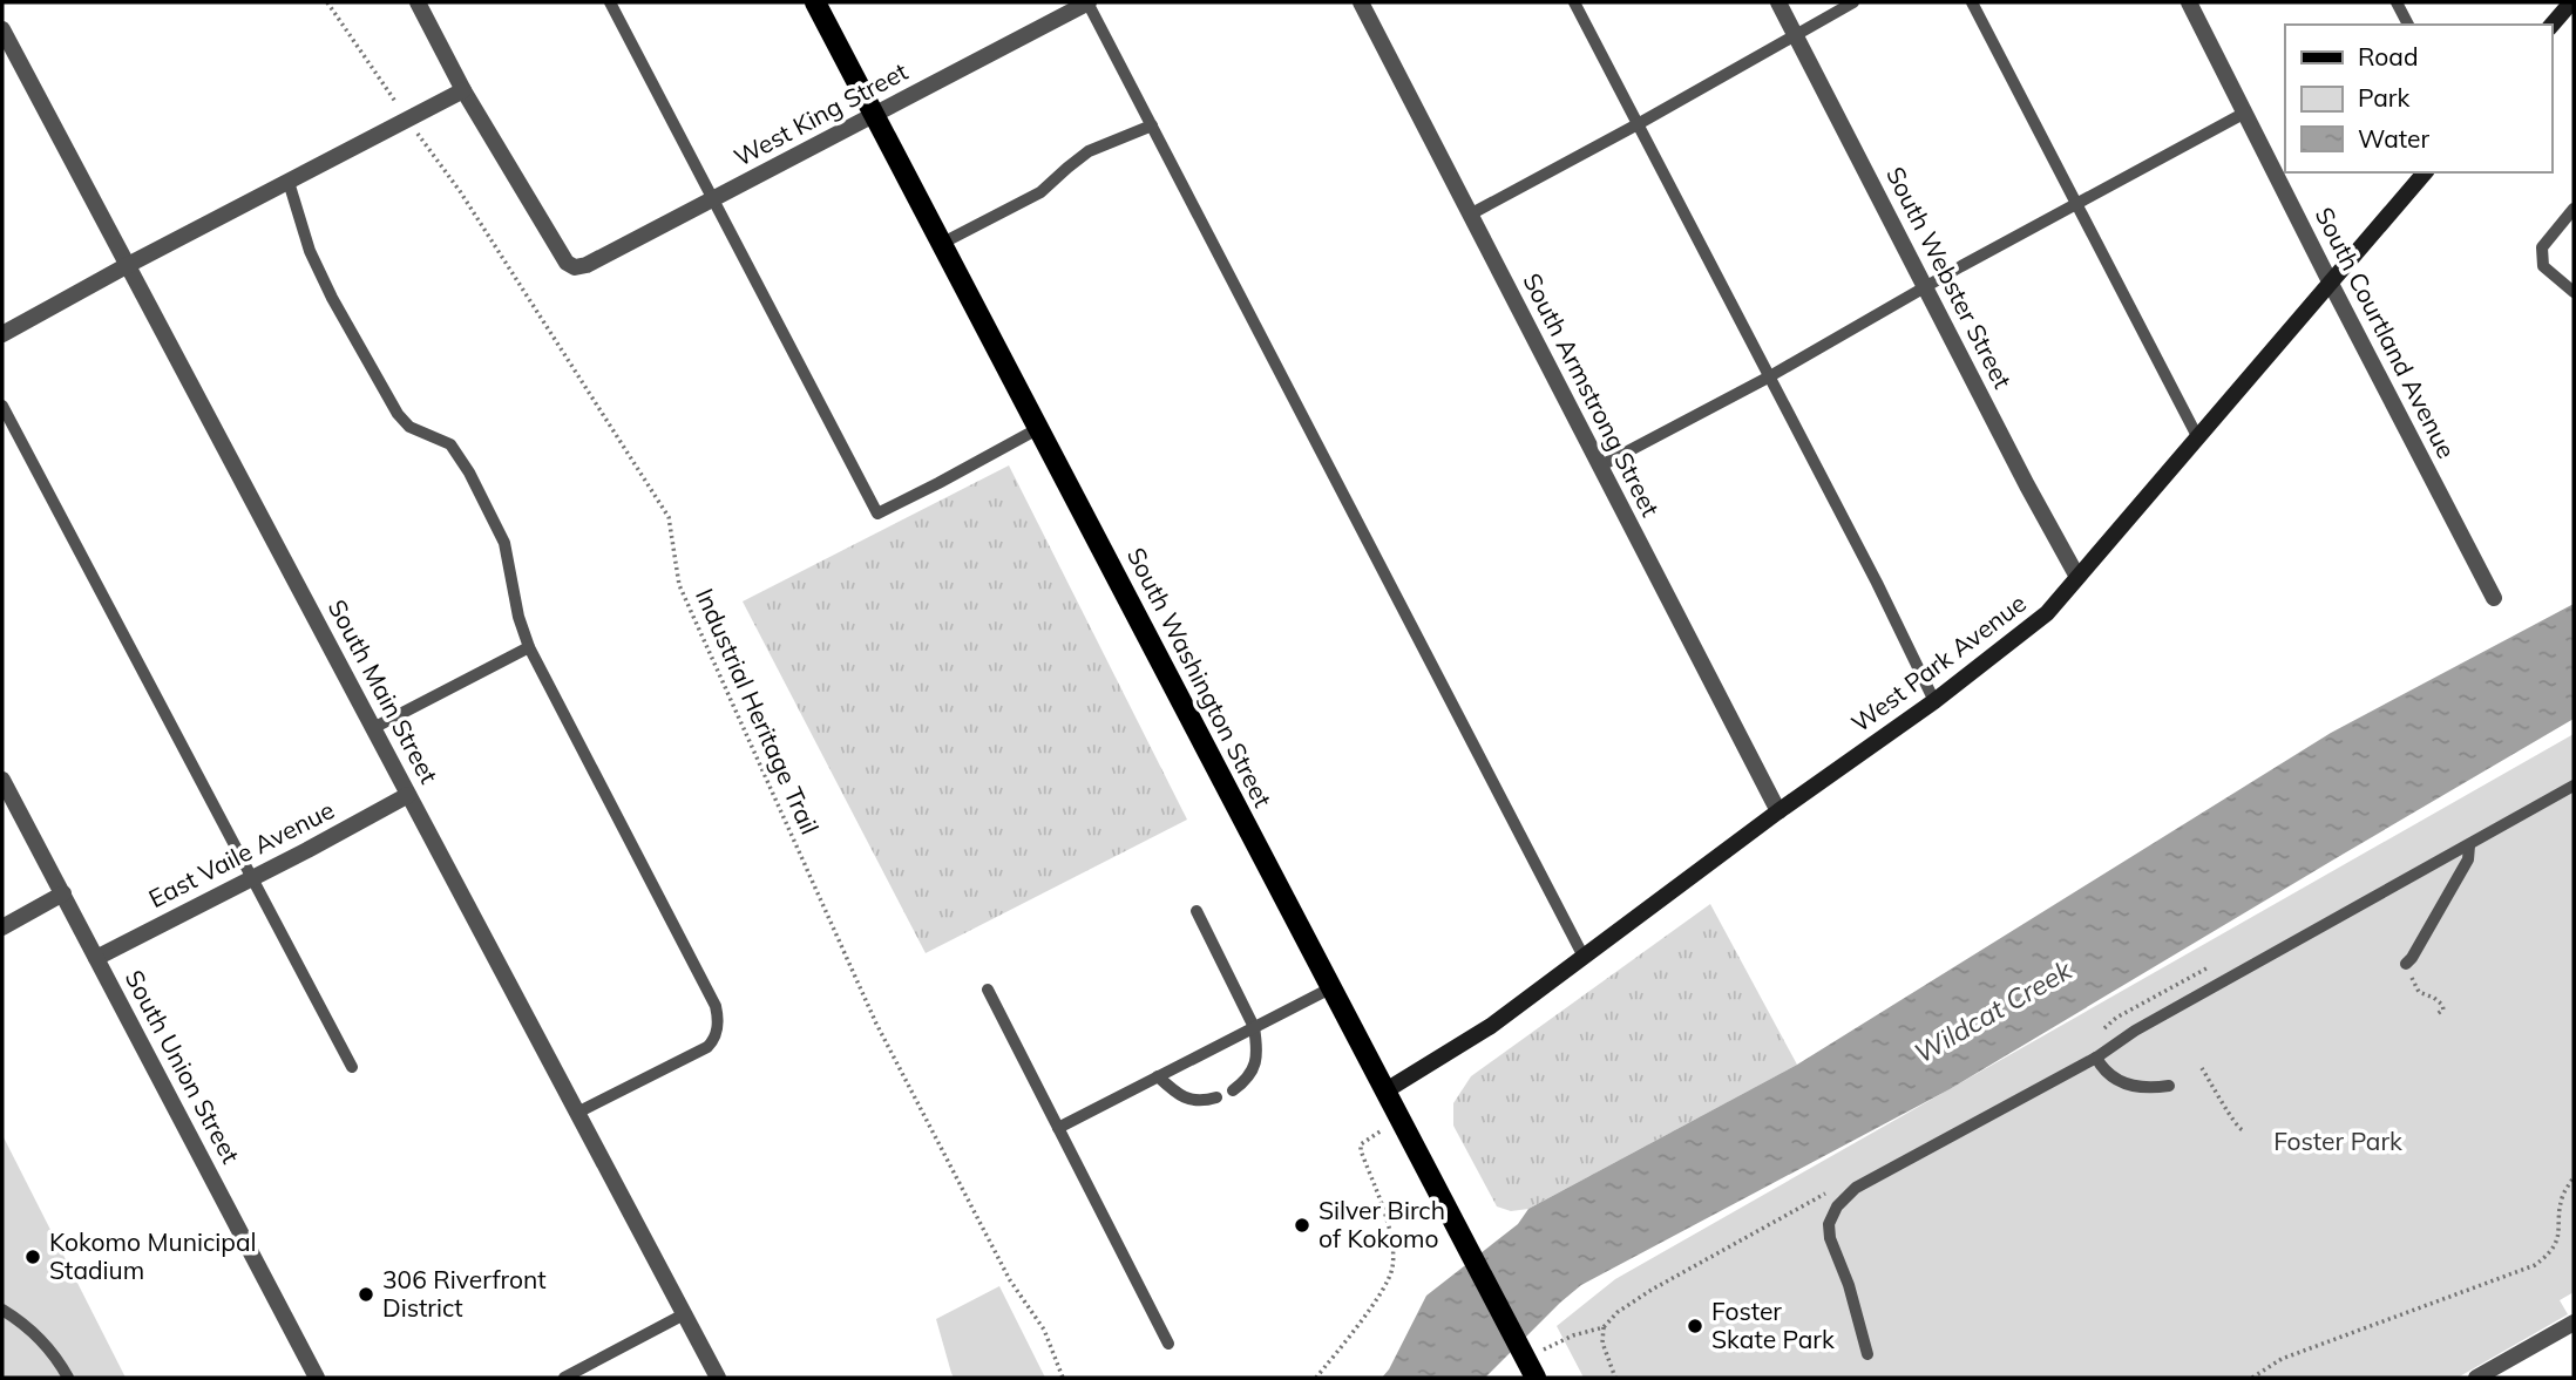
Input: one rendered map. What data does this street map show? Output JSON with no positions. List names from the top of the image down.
{
  "streets": {
    "main road": ["West Park Avenue", "South Washington Street"],
    "street": [
      "West King Street",
      "South Webster Street",
      "South Courtland Avenue",
      "South Armstrong Street",
      "South Main Street",
      "East Vaile Avenue",
      "South Union Street"
    ],
    "path": ["Industrial Heritage Trail"]
  },
  "crossings": [
    ["West King Street", "South Washington Street"],
    ["South Webster Street", "West Park Avenue"],
    ["South Courtland Avenue", "West Park Avenue"],
    ["South Armstrong Street", "West Park Avenue"],
    ["West Park Avenue", "South Washington Street"],
    ["South Main Street", "East Vaile Avenue"],
    ["East Vaile Avenue", "South Union Street"]
  ],
  "water": ["Wildcat Creek"],
  "parks": ["Foster Park"],
  "places": [
    "Silver Birch of Kokomo",
    "Kokomo Municipal Stadium",
    "306 Riverfront District",
    "Foster Skate Park"
  ],
  "legend": ["Road", "Park", "Water"]
}
